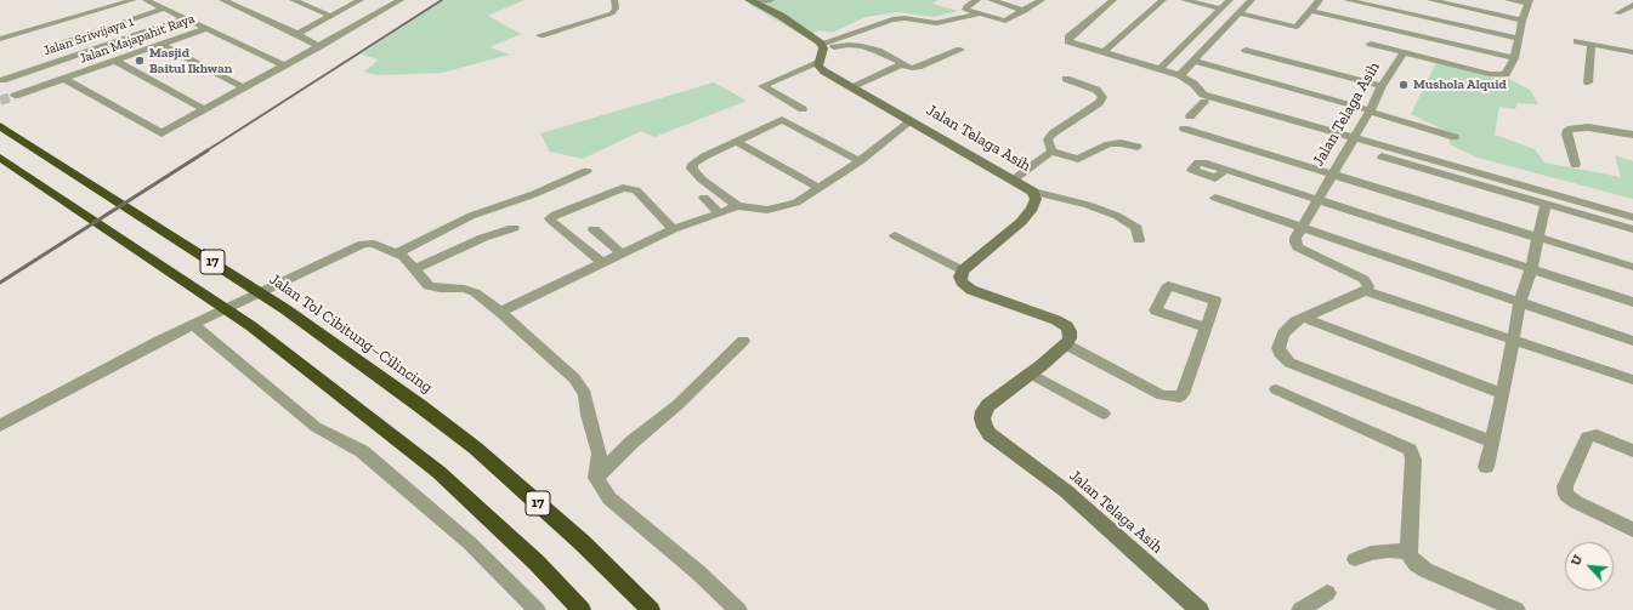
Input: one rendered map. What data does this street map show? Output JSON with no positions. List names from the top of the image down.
{
  "streets": {
    "highway": ["17", "Jalan Tol Cibitung–Cilincing"],
    "street": ["Jalan Sriwijaya 1", "Jalan Majapahit Raya", "Jalan Telaga Asih"]
  },
  "crossings": [
    ["Jalan Sriwijaya 1", "Jalan Majapahit Raya"]
  ],
  "places": ["Masjid Baitul Ikhwan", "Mushola Alquid"],
  "north": "top left"
}
